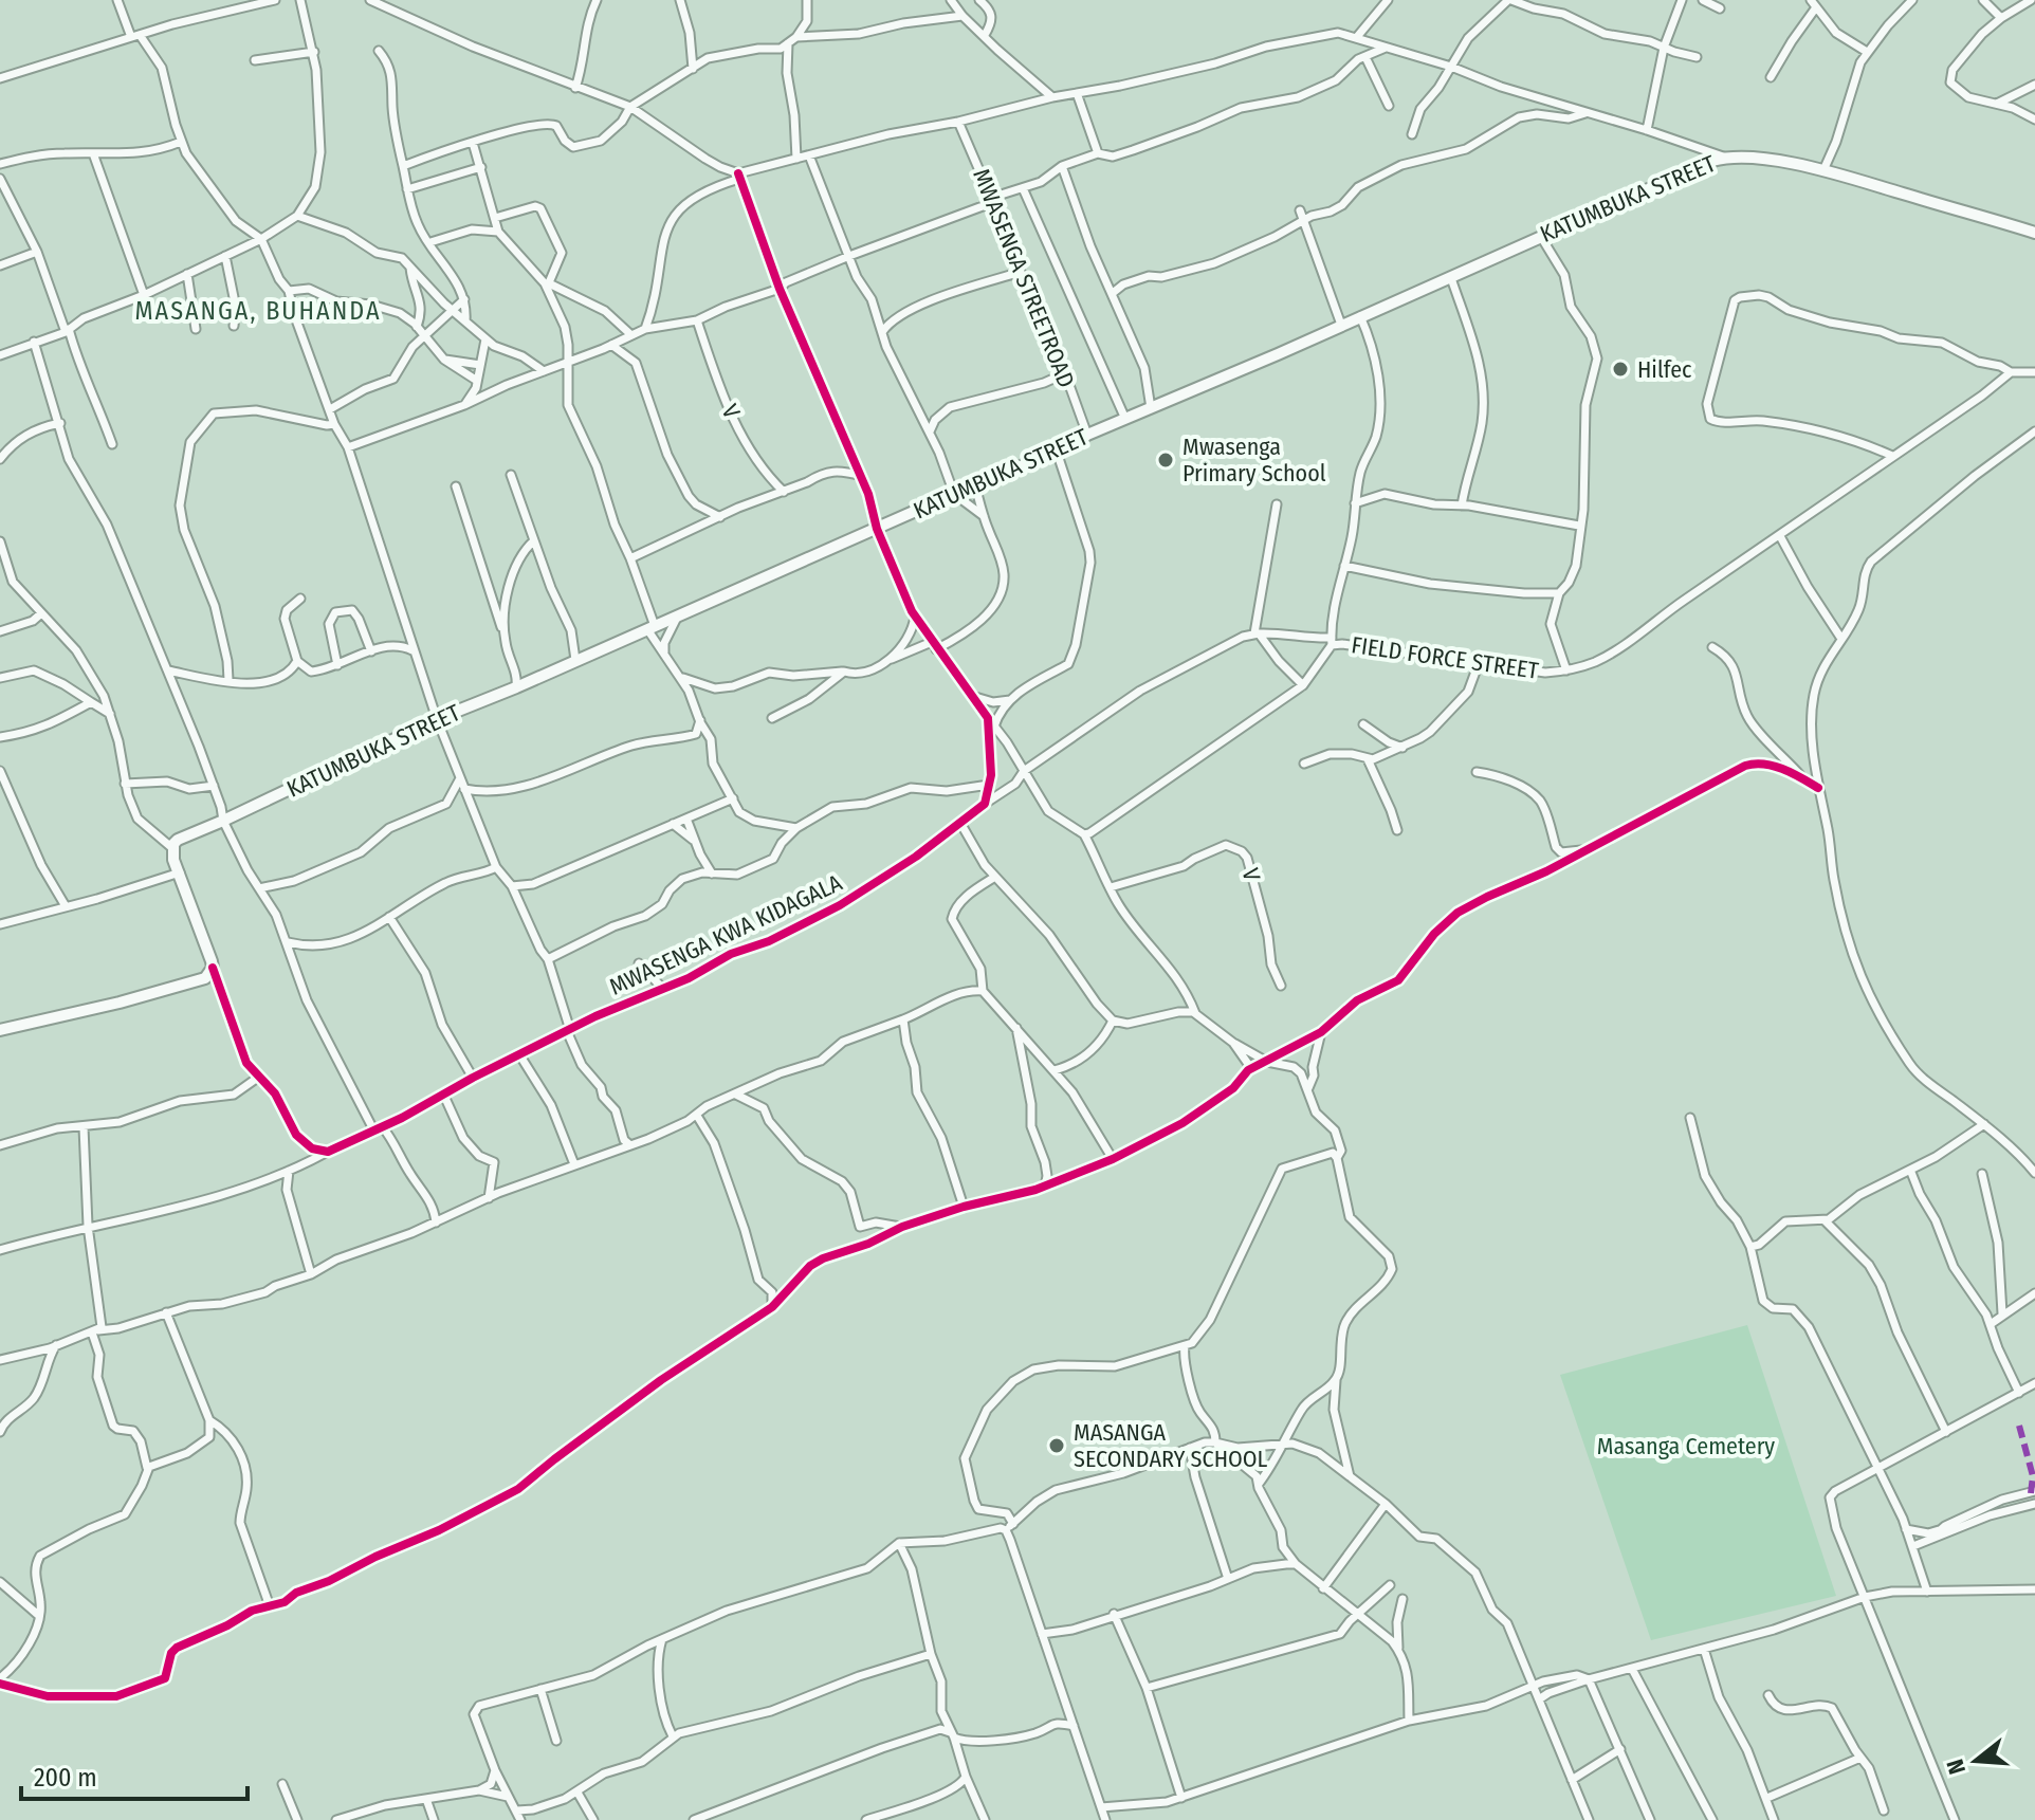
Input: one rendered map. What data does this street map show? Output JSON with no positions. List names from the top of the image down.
{
  "streets": {
    "main road": ["KATUMBUKA STREET"],
    "street": [
      "MWASENGA STREETROAD",
      "V",
      "FIELD FORCE STREET",
      "MWASENGA KWA KIDAGALA"
    ]
  },
  "crossings": [
    ["KATUMBUKA STREET", "MWASENGA STREETROAD"]
  ],
  "districts": ["MASANGA, BUHANDA"],
  "parks": ["Masanga Cemetery"],
  "places": ["Hilfec", "Mwasenga Primary School", "MASANGA SECONDARY SCHOOL"],
  "scale_bar": "200 m",
  "north": "left"
}
